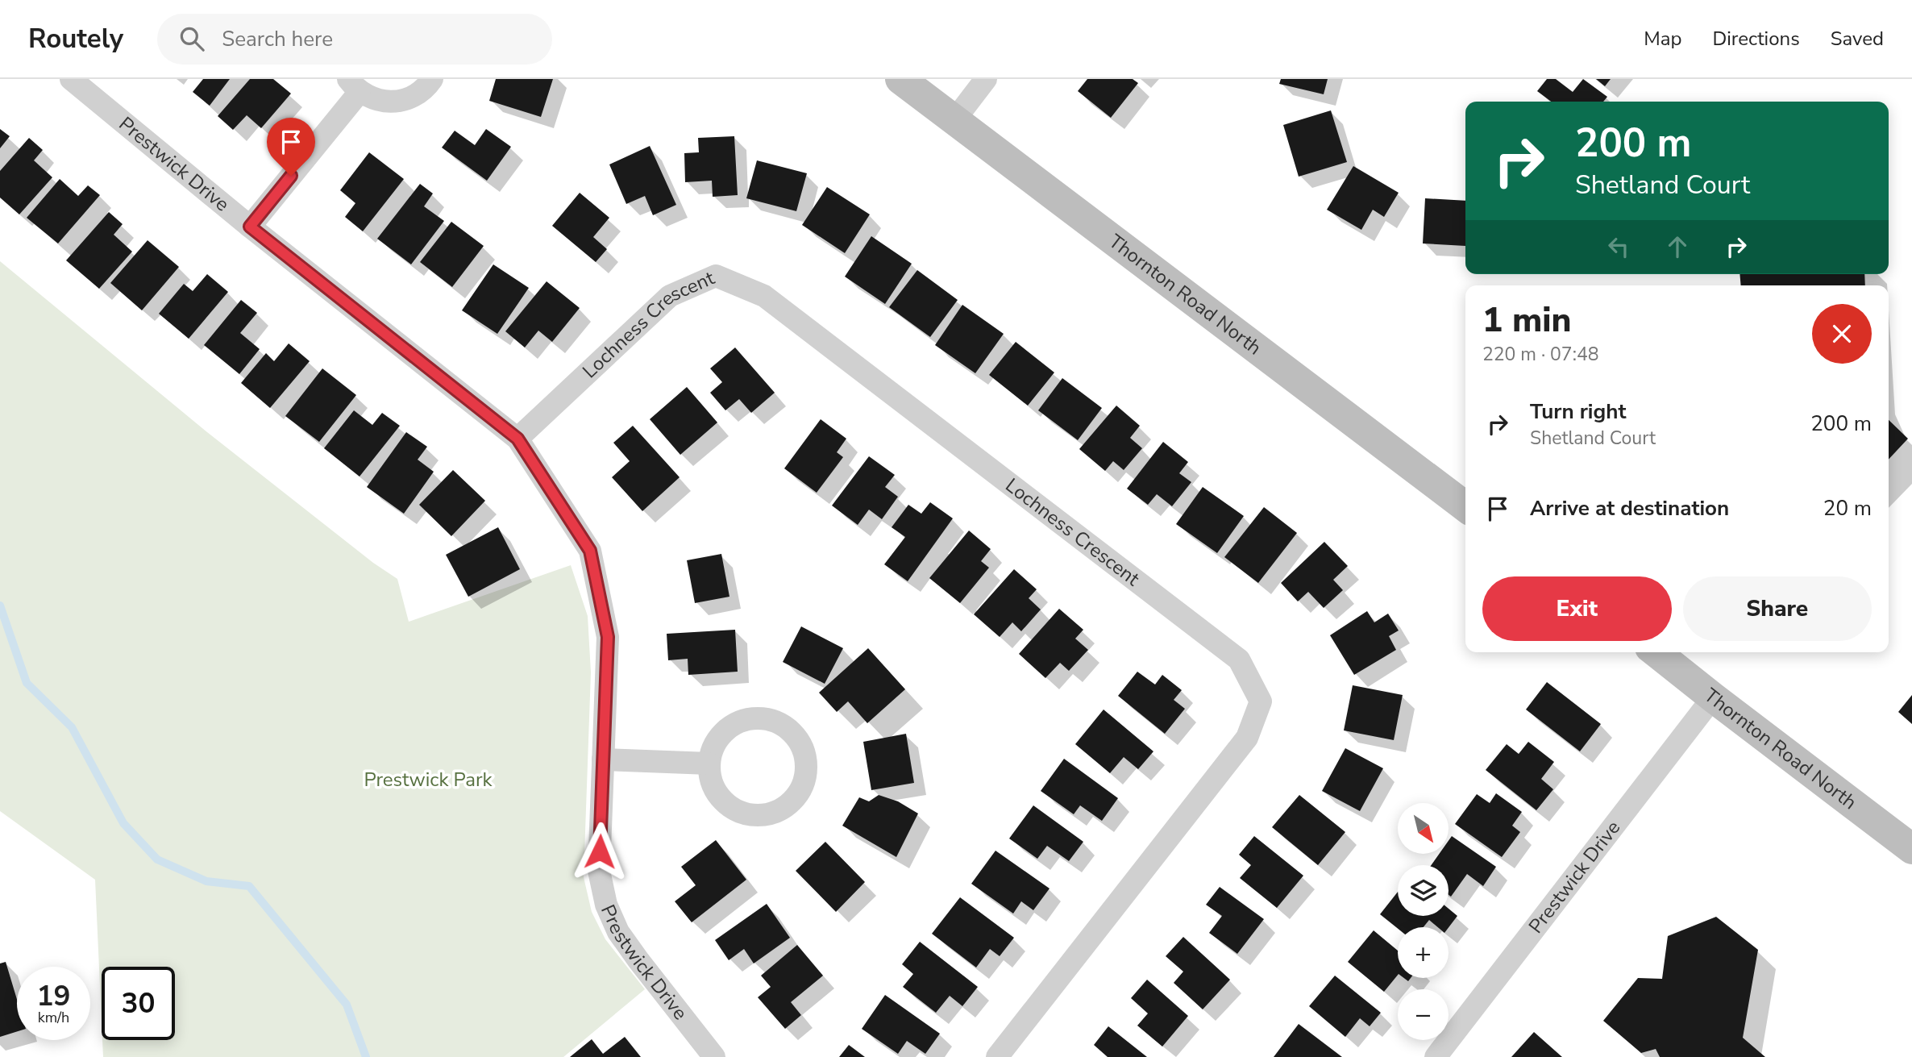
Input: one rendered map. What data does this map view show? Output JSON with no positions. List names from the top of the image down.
{
  "streets": {
    "main road": ["Thornton Road North"],
    "street": ["Prestwick Drive", "Lochness Crescent"]
  },
  "crossings": [
    ["Prestwick Drive", "Thornton Road North"],
    ["Prestwick Drive", "Lochness Crescent"]
  ],
  "parks": ["Prestwick Park"],
  "north": "bottom right",
  "page": {
    "header": "Routely",
    "search": "Search here",
    "nav": ["Map", "Directions", "Saved"],
    "turn": ["200 m", "Shetland Court"],
    "heading": ["1 min", "220 m · 07:48"],
    "list": [
      {
        "name": "Turn right",
        "note": "Shetland Court",
        "value": "200 m"
      },
      {
        "name": "Arrive at destination",
        "value": "20 m"
      }
    ],
    "buttons": ["Exit", "Share"],
    "map_buttons": ["+", "−"],
    "speed": "19 km/h",
    "limit": "30"
  }
}
